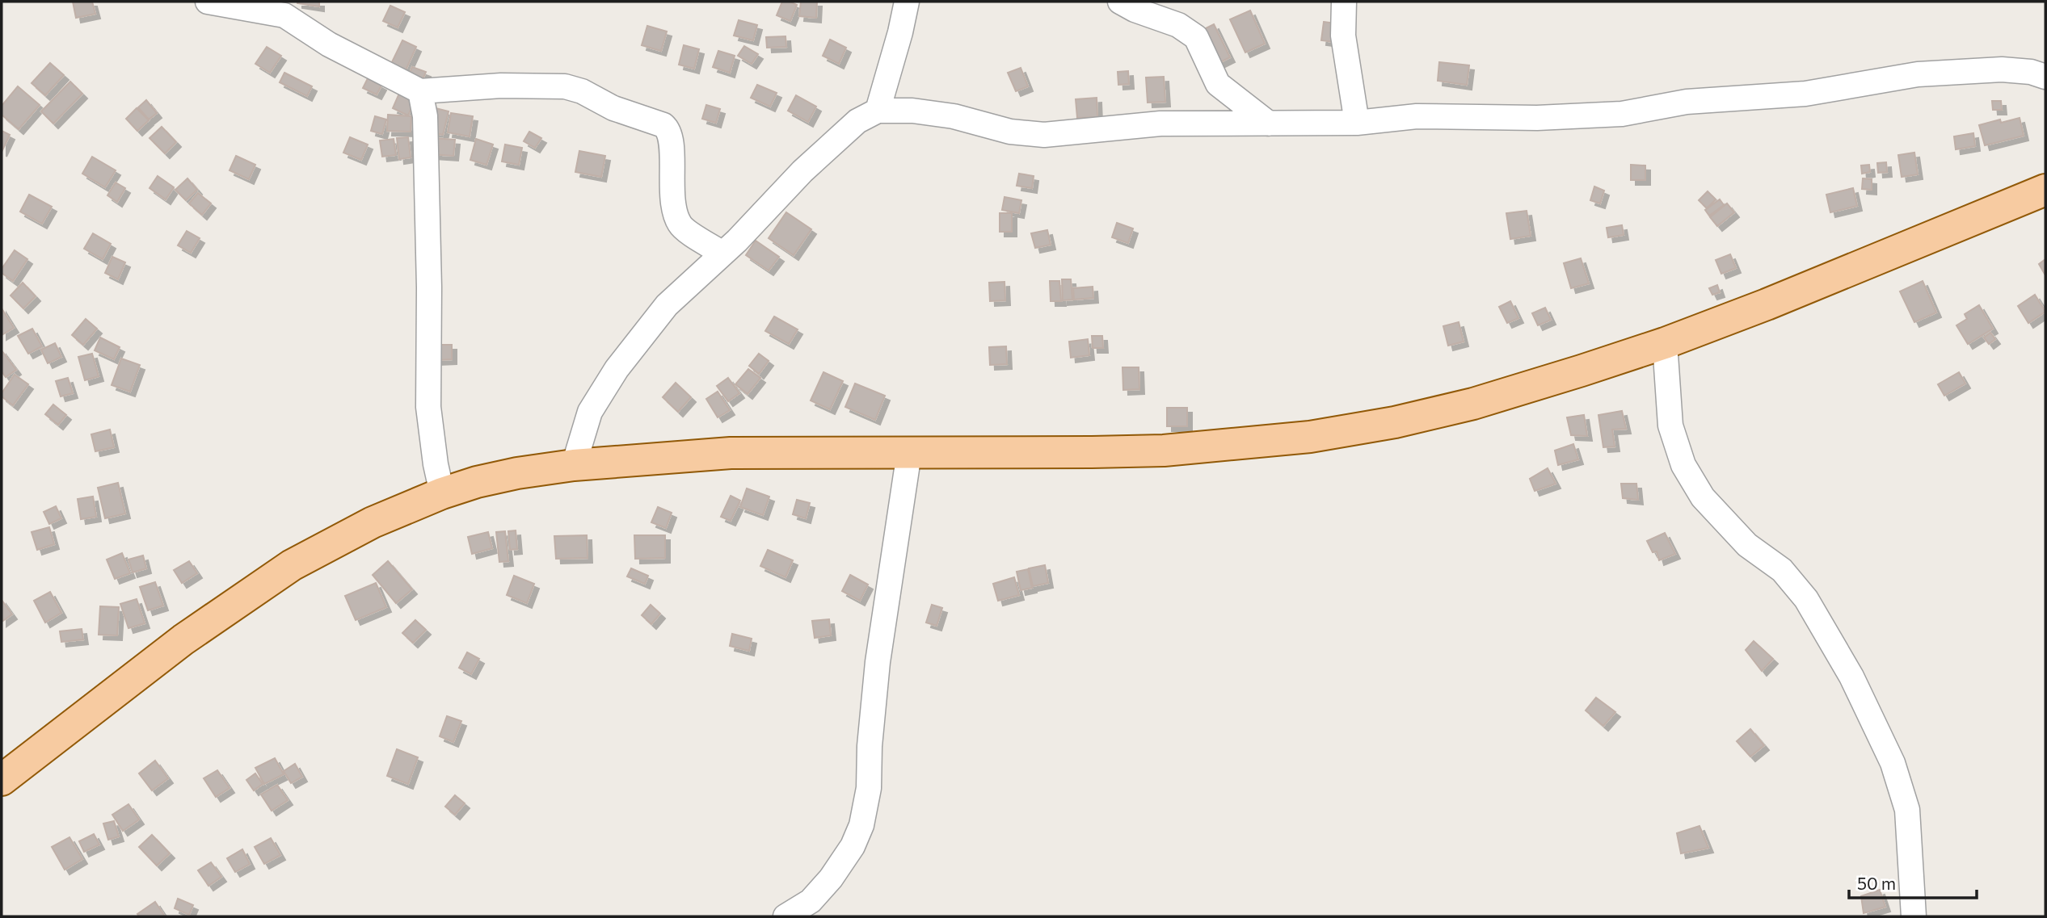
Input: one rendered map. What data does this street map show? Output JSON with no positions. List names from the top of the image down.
{
  "scale_bar": "50 m"
}
